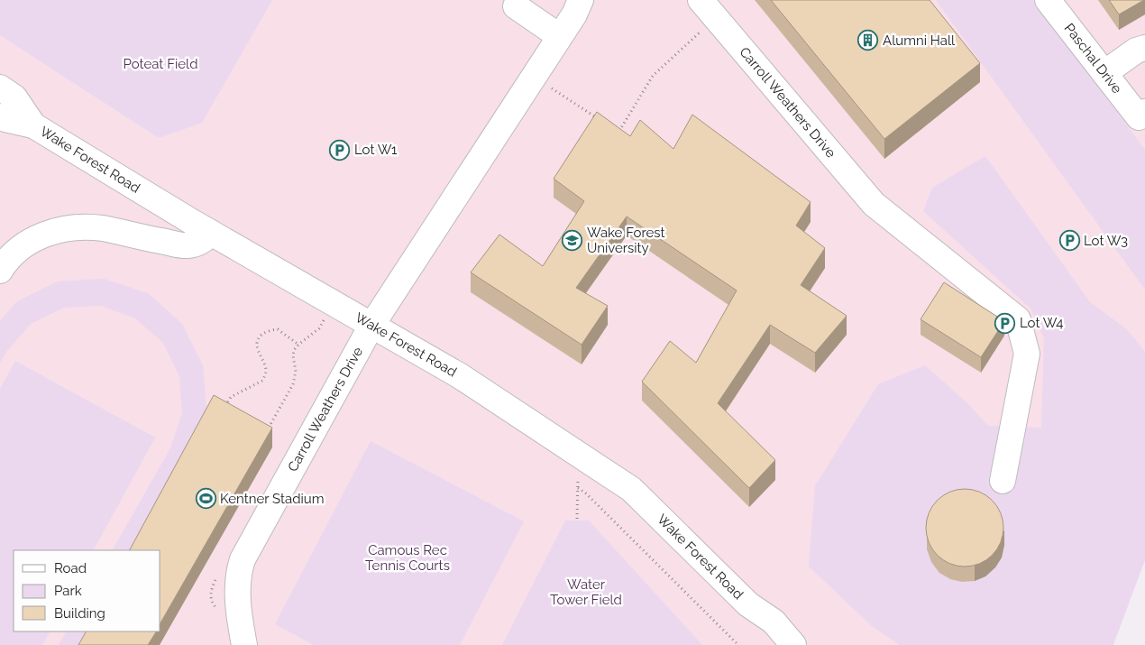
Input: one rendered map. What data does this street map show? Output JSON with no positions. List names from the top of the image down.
{
  "streets": {
    "street": ["Paschal Drive", "Carroll Weathers Drive", "Wake Forest Road"]
  },
  "crossings": [
    ["Carroll Weathers Drive", "Wake Forest Road"]
  ],
  "parks": ["Poteat Field", "Camous Rec Tennis Courts", "Water Tower Field"],
  "places": {
    "building": ["Alumni Hall"],
    "parking": ["Lot W1", "Lot W3", "Lot W4"],
    "school or university": ["Wake Forest University"],
    "sports": ["Kentner Stadium"]
  },
  "legend": ["Road", "Park", "Building"]
}
